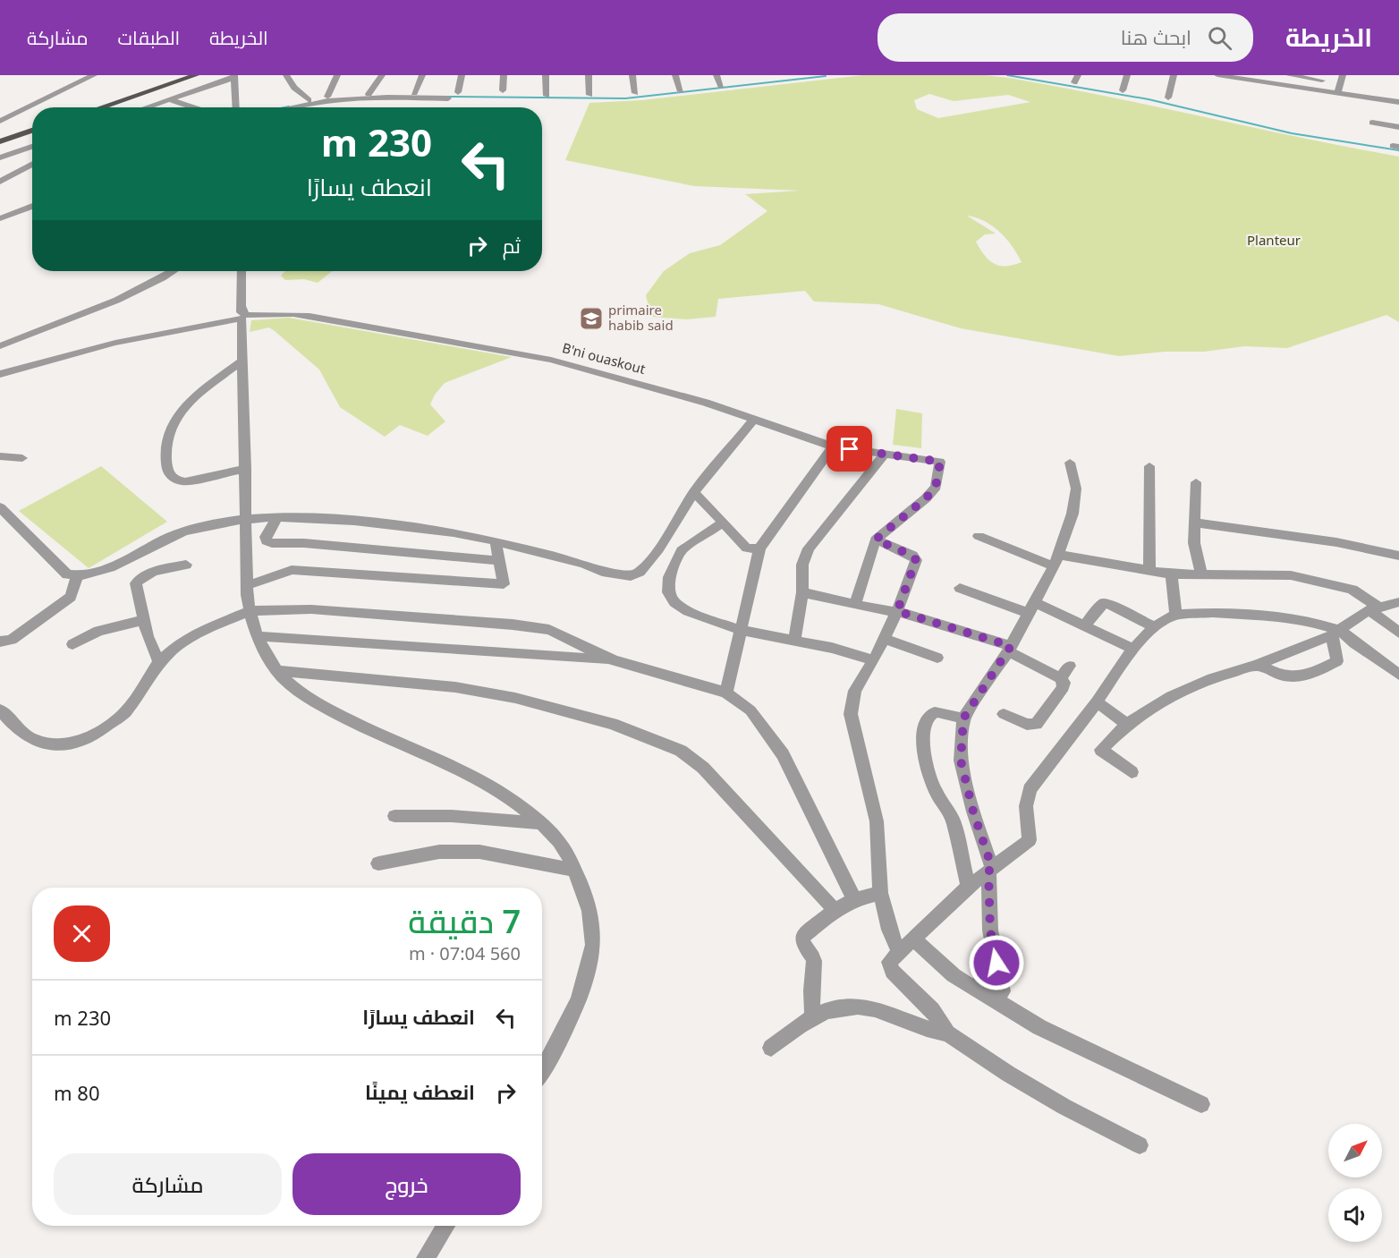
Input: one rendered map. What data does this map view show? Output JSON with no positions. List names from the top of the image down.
{
  "streets": {
    "street": ["B'ni ouaskout"]
  },
  "parks": ["Planteur"],
  "places": {
    "school or university": ["primaire habib said"]
  },
  "north": "top right",
  "page": {
    "header": "الخريطة",
    "search": "ابحث هنا",
    "nav": ["الخريطة", "الطبقات", "مشاركة"],
    "turn": ["230 m", "انعطف يسارًا"],
    "then": "ثم",
    "heading": ["7 دقيقة", "560 m · 07:04"],
    "list": [
      {
        "name": "انعطف يسارًا",
        "value": "230 m"
      },
      {
        "name": "انعطف يمينًا",
        "value": "80 m"
      }
    ],
    "buttons": ["خروج", "مشاركة"]
  }
}
